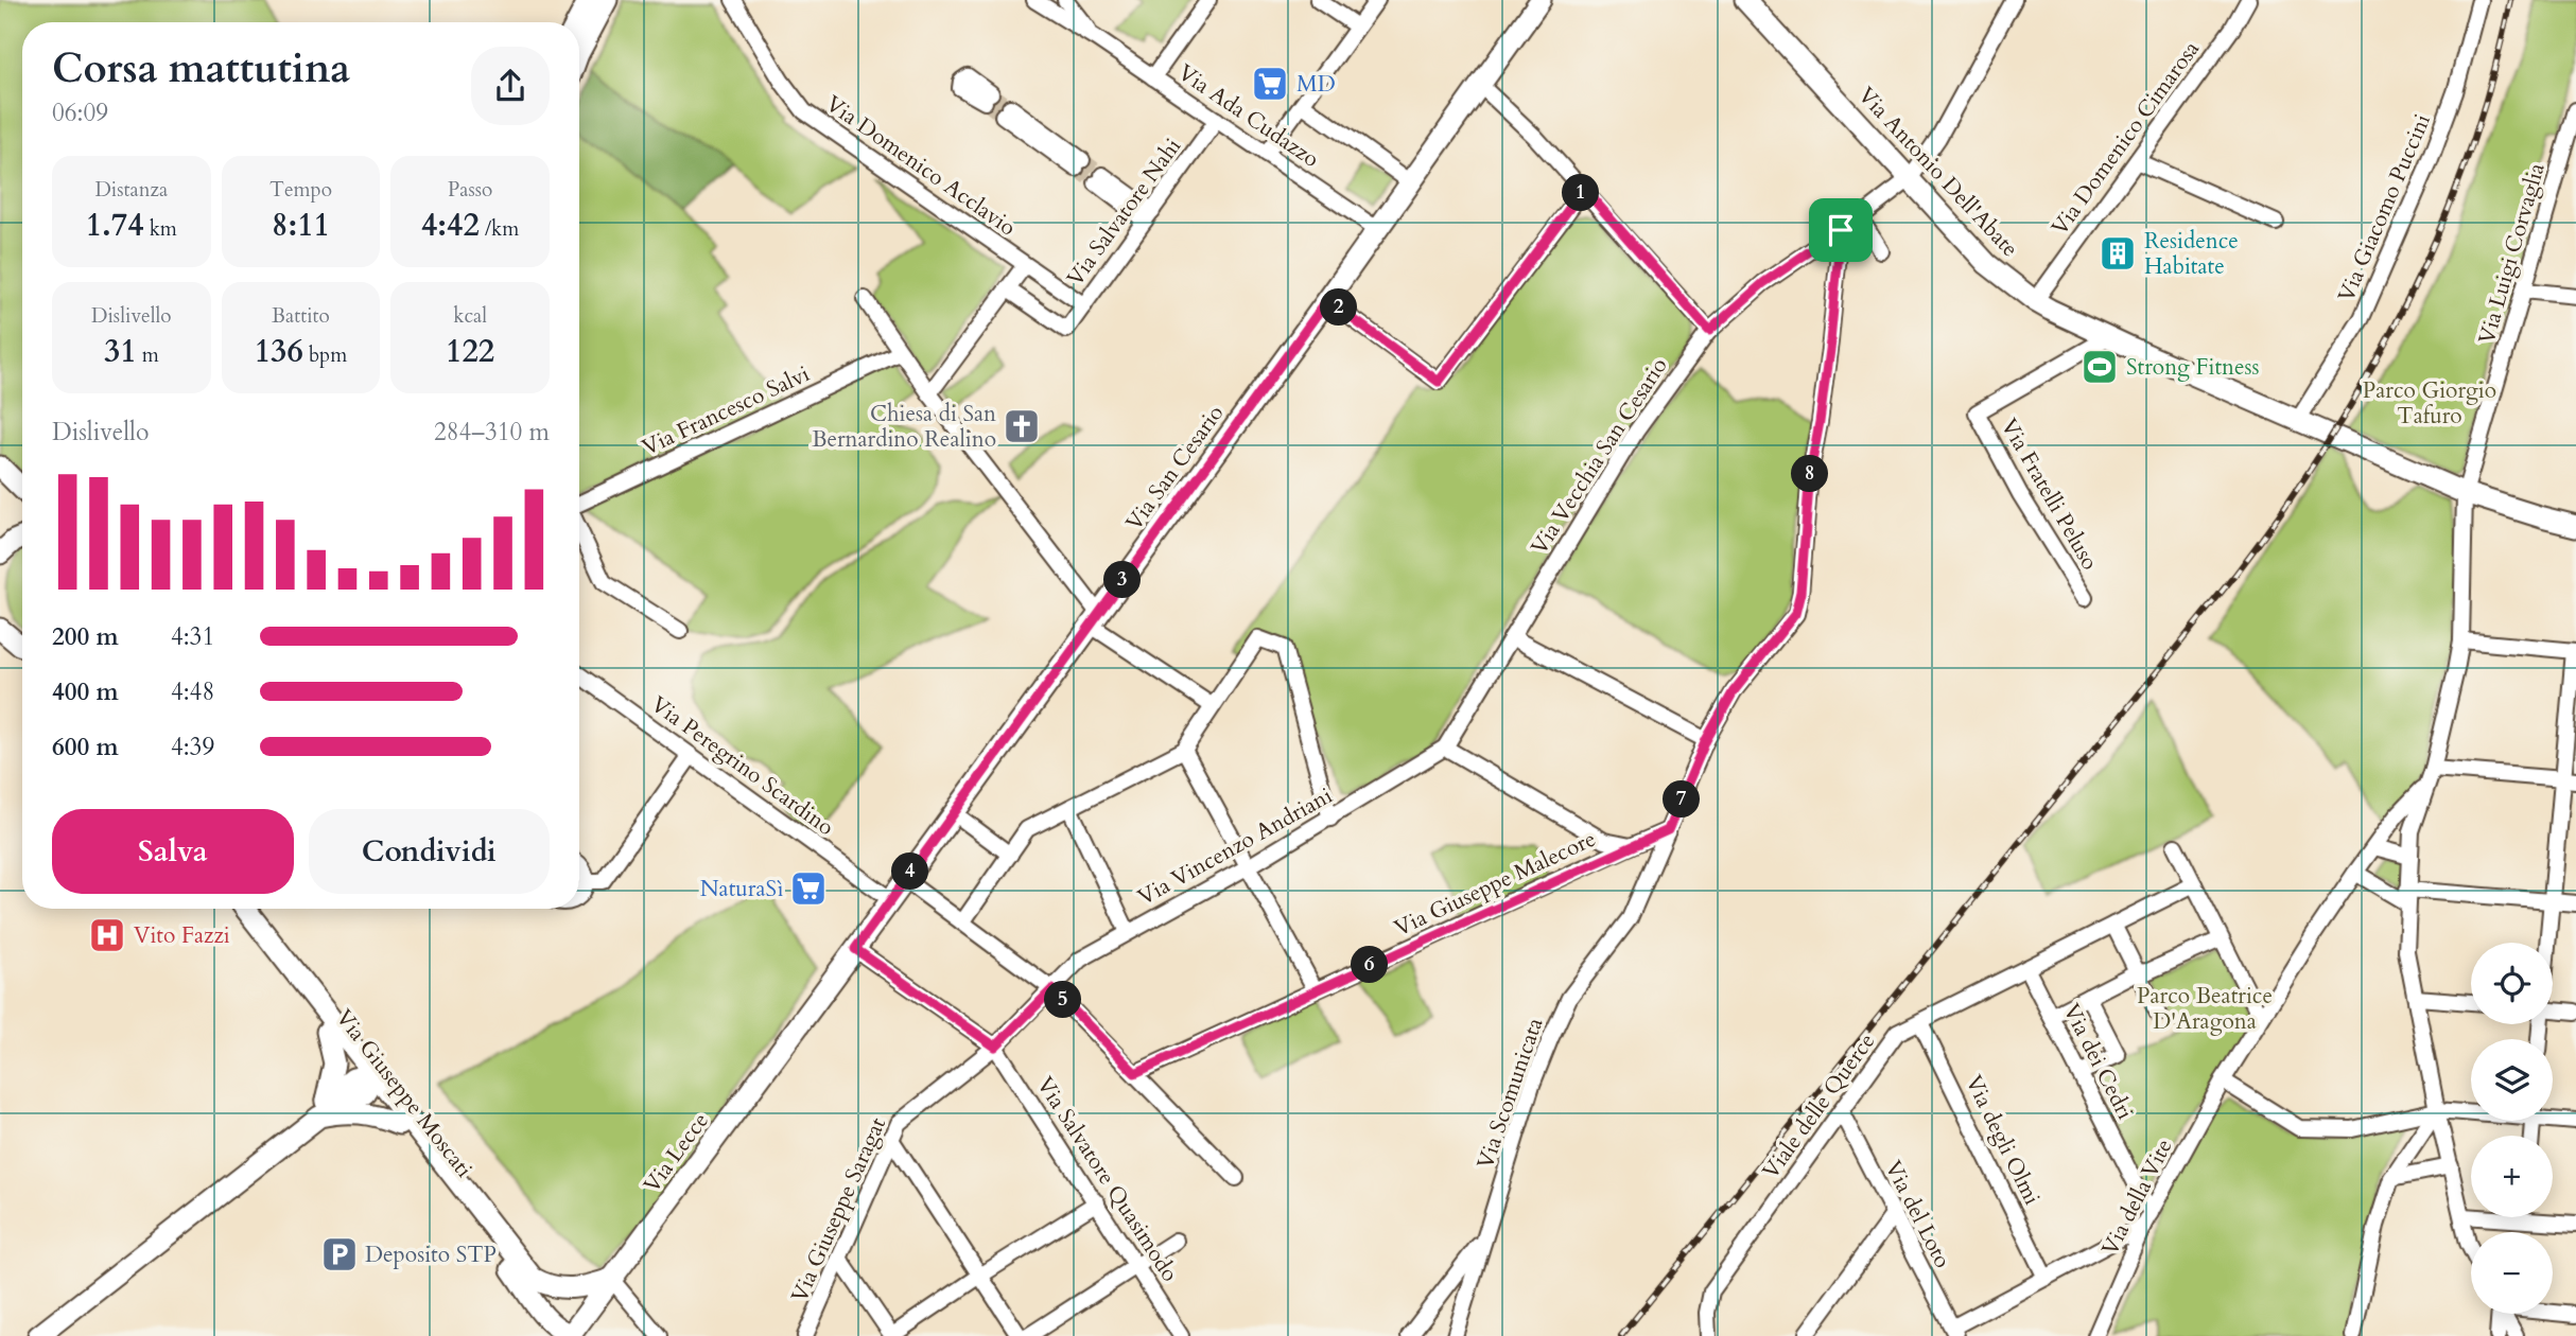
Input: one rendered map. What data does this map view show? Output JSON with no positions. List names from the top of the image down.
{
  "streets": {
    "main road": [
      "Via Antonio Dell'Abate",
      "Via San Cesario",
      "Via Giuseppe Moscati",
      "Via Lecce"
    ],
    "street": [
      "Via Ada Cudazzo",
      "Via Domenico Cimarosa",
      "Via Domenico Acclavio",
      "Via Giacomo Puccini",
      "Via Salvatore Nahi",
      "Via Luigi Corvaglia",
      "Via Francesco Salvi",
      "Via Vecchia San Cesario",
      "Via Fratelli Peluso",
      "Via Peregrino Scardino",
      "Via Vincenzo Andriani",
      "Via Giuseppe Malecore",
      "Via dei Cedri",
      "Via Scomunicata",
      "Viale delle Querce",
      "Via degli Olmi",
      "Via Salvatore Quasimodo",
      "Via della Vite",
      "Via Giuseppe Saragat",
      "Via del Loto"
    ]
  },
  "crossings": [
    ["Via Ada Cudazzo", "Via Salvatore Nahi"],
    ["Via Ada Cudazzo", "Via San Cesario"],
    ["Via Domenico Cimarosa", "Via Antonio Dell'Abate"],
    ["Via Domenico Acclavio", "Via Salvatore Nahi"],
    ["Via Antonio Dell'Abate", "Via Giacomo Puccini"],
    ["Via Antonio Dell'Abate", "Via Luigi Corvaglia"],
    ["Via Antonio Dell'Abate", "Via Vecchia San Cesario"],
    ["Via Antonio Dell'Abate", "Via Fratelli Peluso"],
    ["Via Luigi Corvaglia", "Via della Vite"],
    ["Via Vecchia San Cesario", "Via Vincenzo Andriani"],
    ["Via Vecchia San Cesario", "Via Scomunicata"],
    ["Via San Cesario", "Via Peregrino Scardino"],
    ["Via San Cesario", "Via Lecce"],
    ["Via Vincenzo Andriani", "Via Giuseppe Saragat"],
    ["Via dei Cedri", "Viale delle Querce"],
    ["Via dei Cedri", "Via della Vite"],
    ["Via Giuseppe Moscati", "Via Lecce"],
    ["Viale delle Querce", "Via degli Olmi"],
    ["Viale delle Querce", "Via del Loto"],
    ["Via Salvatore Quasimodo", "Via Giuseppe Saragat"]
  ],
  "parks": ["Parco Giorgio Tafuro", "Parco Beatrice D'Aragona"],
  "places": {
    "supermarket": ["MD", "NaturaSì"],
    "building": ["Residence Habitate"],
    "sports": ["Strong Fitness"],
    "church": ["Chiesa di San Bernardino Realino"],
    "hospital": ["Vito Fazzi"],
    "parking": ["Deposito STP"]
  },
  "page": {
    "heading": ["Corsa mattutina", "06:09"],
    "stats": [
      ["Distanza", "1.74 km"],
      ["Tempo", "8:11"],
      ["Passo", "4:42 /km"],
      ["Dislivello", "31 m"],
      ["Battito", "136 bpm"],
      ["kcal", "122"]
    ],
    "pins": [
      "1",
      "2",
      "8",
      "3",
      "7",
      "4",
      "6",
      "5"
    ],
    "chart": ["Dislivello", "284–310 m"],
    "list": [
      {
        "name": "200 m",
        "note": "4:31"
      },
      {
        "name": "400 m",
        "note": "4:48"
      },
      {
        "name": "600 m",
        "note": "4:39"
      }
    ],
    "buttons": ["Salva", "Condividi"],
    "map_buttons": ["+", "−"]
  }
}
